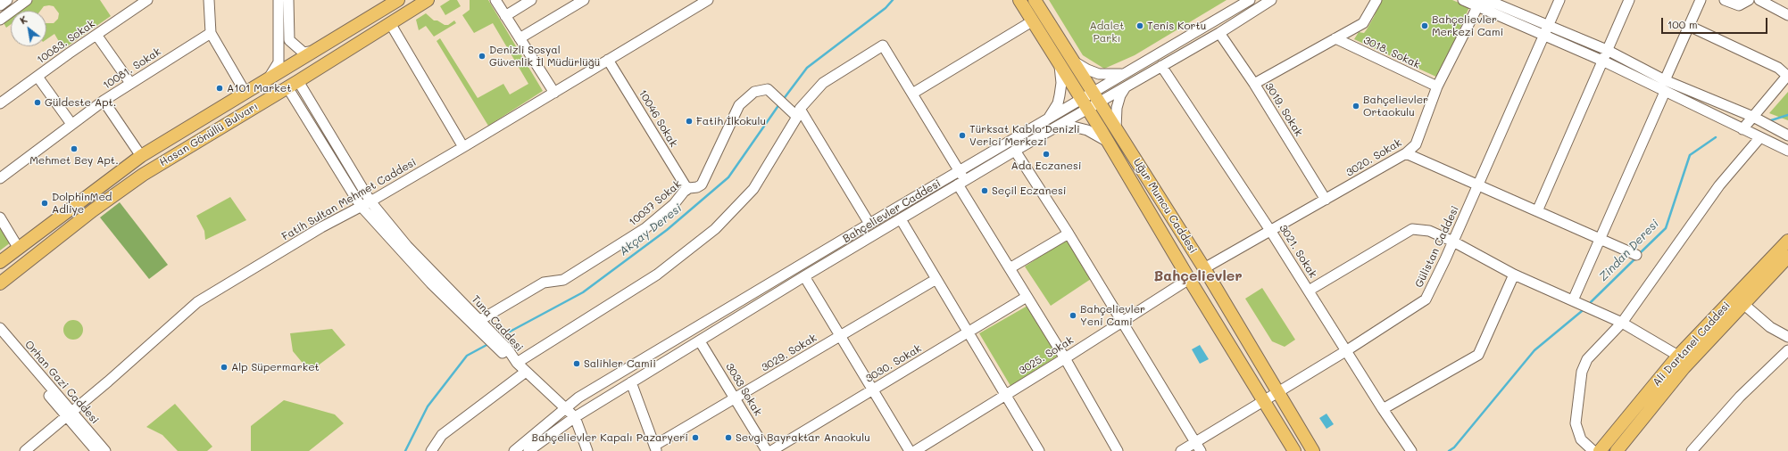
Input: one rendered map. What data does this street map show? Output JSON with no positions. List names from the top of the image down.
{
  "streets": {
    "main road": ["Hasan Gönüllü Bulvarı", "Uğur Mumcu Caddesi", "Ali Dartanel Caddesi"],
    "street": [
      "10083. Sokak",
      "3018. Sokak",
      "10081. Sokak",
      "3019. Sokak",
      "10046 Sokak",
      "3020. Sokak",
      "Fatih Sultan Mehmet Caddesi",
      "10037 Sokak",
      "Bahçelievler Caddesi",
      "Gülistan Caddesi",
      "3021. Sokak",
      "Tuna Caddesi",
      "3029. Sokak",
      "3025. Sokak",
      "3030. Sokak",
      "Orhan Gazi Caddesi",
      "3033 Sokak"
    ]
  },
  "crossings": [
    ["3018. Sokak", "3019. Sokak"],
    ["3018. Sokak", "3020. Sokak"],
    ["3019. Sokak", "3020. Sokak"],
    ["3019. Sokak", "Bahçelievler Caddesi"],
    ["10046 Sokak", "Fatih Sultan Mehmet Caddesi"],
    ["10046 Sokak", "10037 Sokak"],
    ["Hasan Gönüllü Bulvarı", "Tuna Caddesi"],
    ["3020. Sokak", "Uğur Mumcu Caddesi"],
    ["3020. Sokak", "3021. Sokak"],
    ["Fatih Sultan Mehmet Caddesi", "Tuna Caddesi"],
    ["Fatih Sultan Mehmet Caddesi", "Orhan Gazi Caddesi"],
    ["10037 Sokak", "Tuna Caddesi"],
    ["Uğur Mumcu Caddesi", "Bahçelievler Caddesi"],
    ["Uğur Mumcu Caddesi", "Gülistan Caddesi"],
    ["Uğur Mumcu Caddesi", "3025. Sokak"],
    ["Bahçelievler Caddesi", "3021. Sokak"],
    ["Bahçelievler Caddesi", "Tuna Caddesi"],
    ["Bahçelievler Caddesi", "3033 Sokak"],
    ["Gülistan Caddesi", "3021. Sokak"],
    ["3029. Sokak", "3033 Sokak"]
  ],
  "districts": ["Bahçelievler"],
  "water": ["Akçay Deresi", "Zindan Deresi"],
  "parks": ["Adalet Parkı"],
  "places": [
    "Tenis Kortu",
    "Bahçelievler Merkezi Cami",
    "Denizli Sosyal Güvenlik İl Müdürlüğü",
    "A101 Market",
    "Güldeste Apt.",
    "Bahçelievler Ortaokulu",
    "Fatih İlkokulu",
    "Türksat Kablo Denizli Verici Merkezi",
    "Mehmet Bey Apt.",
    "Ada Eczanesi",
    "Seçil Eczanesi",
    "DolphinMed Adliye",
    "Bahçelievler Yeni Cami",
    "Salihler Camii",
    "Alp Süpermarket",
    "Bahçelievler Kapalı Pazaryeri",
    "Sevgi Bayraktar Anaokulu"
  ],
  "scale_bar": "100 m",
  "north": "top left"
}
